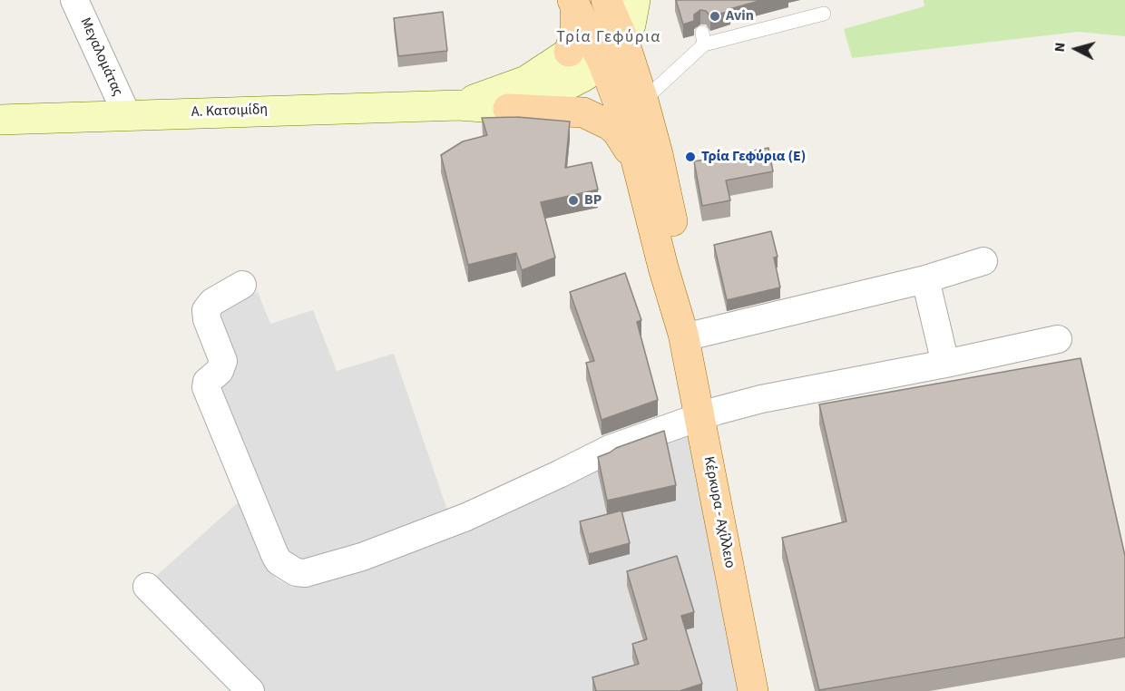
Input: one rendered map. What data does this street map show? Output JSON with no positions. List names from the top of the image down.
{
  "streets": {
    "main road": ["Α. Κατσιμίδη", "Κέρκυρα - Αχίλλειο"],
    "street": ["Μεγαλομάτας"]
  },
  "crossings": [
    ["Μεγαλομάτας", "Α. Κατσιμίδη"],
    ["Α. Κατσιμίδη", "Κέρκυρα - Αχίλλειο"]
  ],
  "districts": ["Τρία Γεφύρια"],
  "places": ["Avin", "Τρία Γεφύρια (E)", "BP"],
  "north": "left"
}
